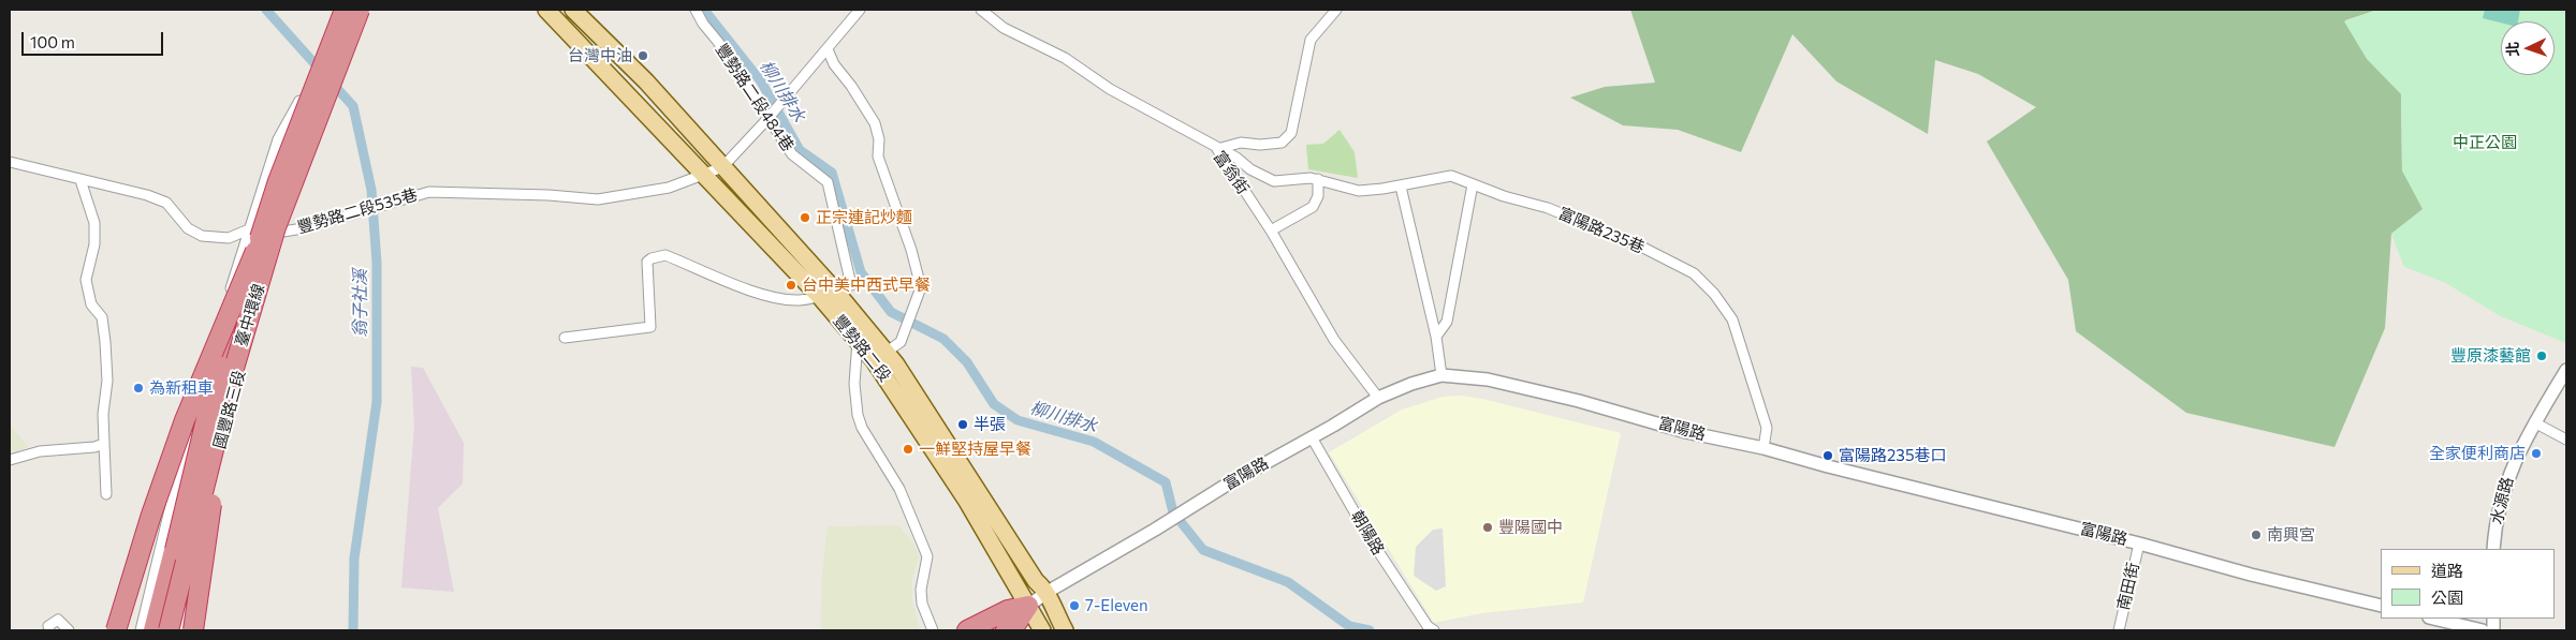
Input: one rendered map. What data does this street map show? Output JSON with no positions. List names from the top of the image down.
{
  "streets": {
    "highway": ["臺中環線"],
    "main road": ["豐勢路二段"],
    "street": [
      "豐勢路二段484巷",
      "富翁街",
      "豐勢路二段535巷",
      "富陽路235巷",
      "國豐路三段",
      "富陽路",
      "水源路",
      "朝陽路",
      "南田街"
    ]
  },
  "crossings": [
    ["豐勢路二段484巷", "豐勢路二段"],
    ["富翁街", "富陽路235巷"],
    ["富翁街", "富陽路"],
    ["豐勢路二段535巷", "豐勢路二段"],
    ["豐勢路二段535巷", "國豐路三段"],
    ["富陽路235巷", "富陽路"],
    ["臺中環線", "國豐路三段"],
    ["豐勢路二段", "富陽路"],
    ["富陽路", "朝陽路"],
    ["富陽路", "南田街"]
  ],
  "water": ["柳川排水", "翁子社溪"],
  "parks": ["中正公園"],
  "places": [
    "台灣中油",
    "正宗連記炒麵",
    "台中美中西式早餐",
    "豐原漆藝館",
    "為新租車",
    "半張",
    "一鮮堅持屋早餐",
    "全家便利商店",
    "富陽路235巷口",
    "豐陽國中",
    "南興宮",
    "7-Eleven"
  ],
  "legend": ["道路", "公園"],
  "scale_bar": "100 m",
  "north": "left"
}
